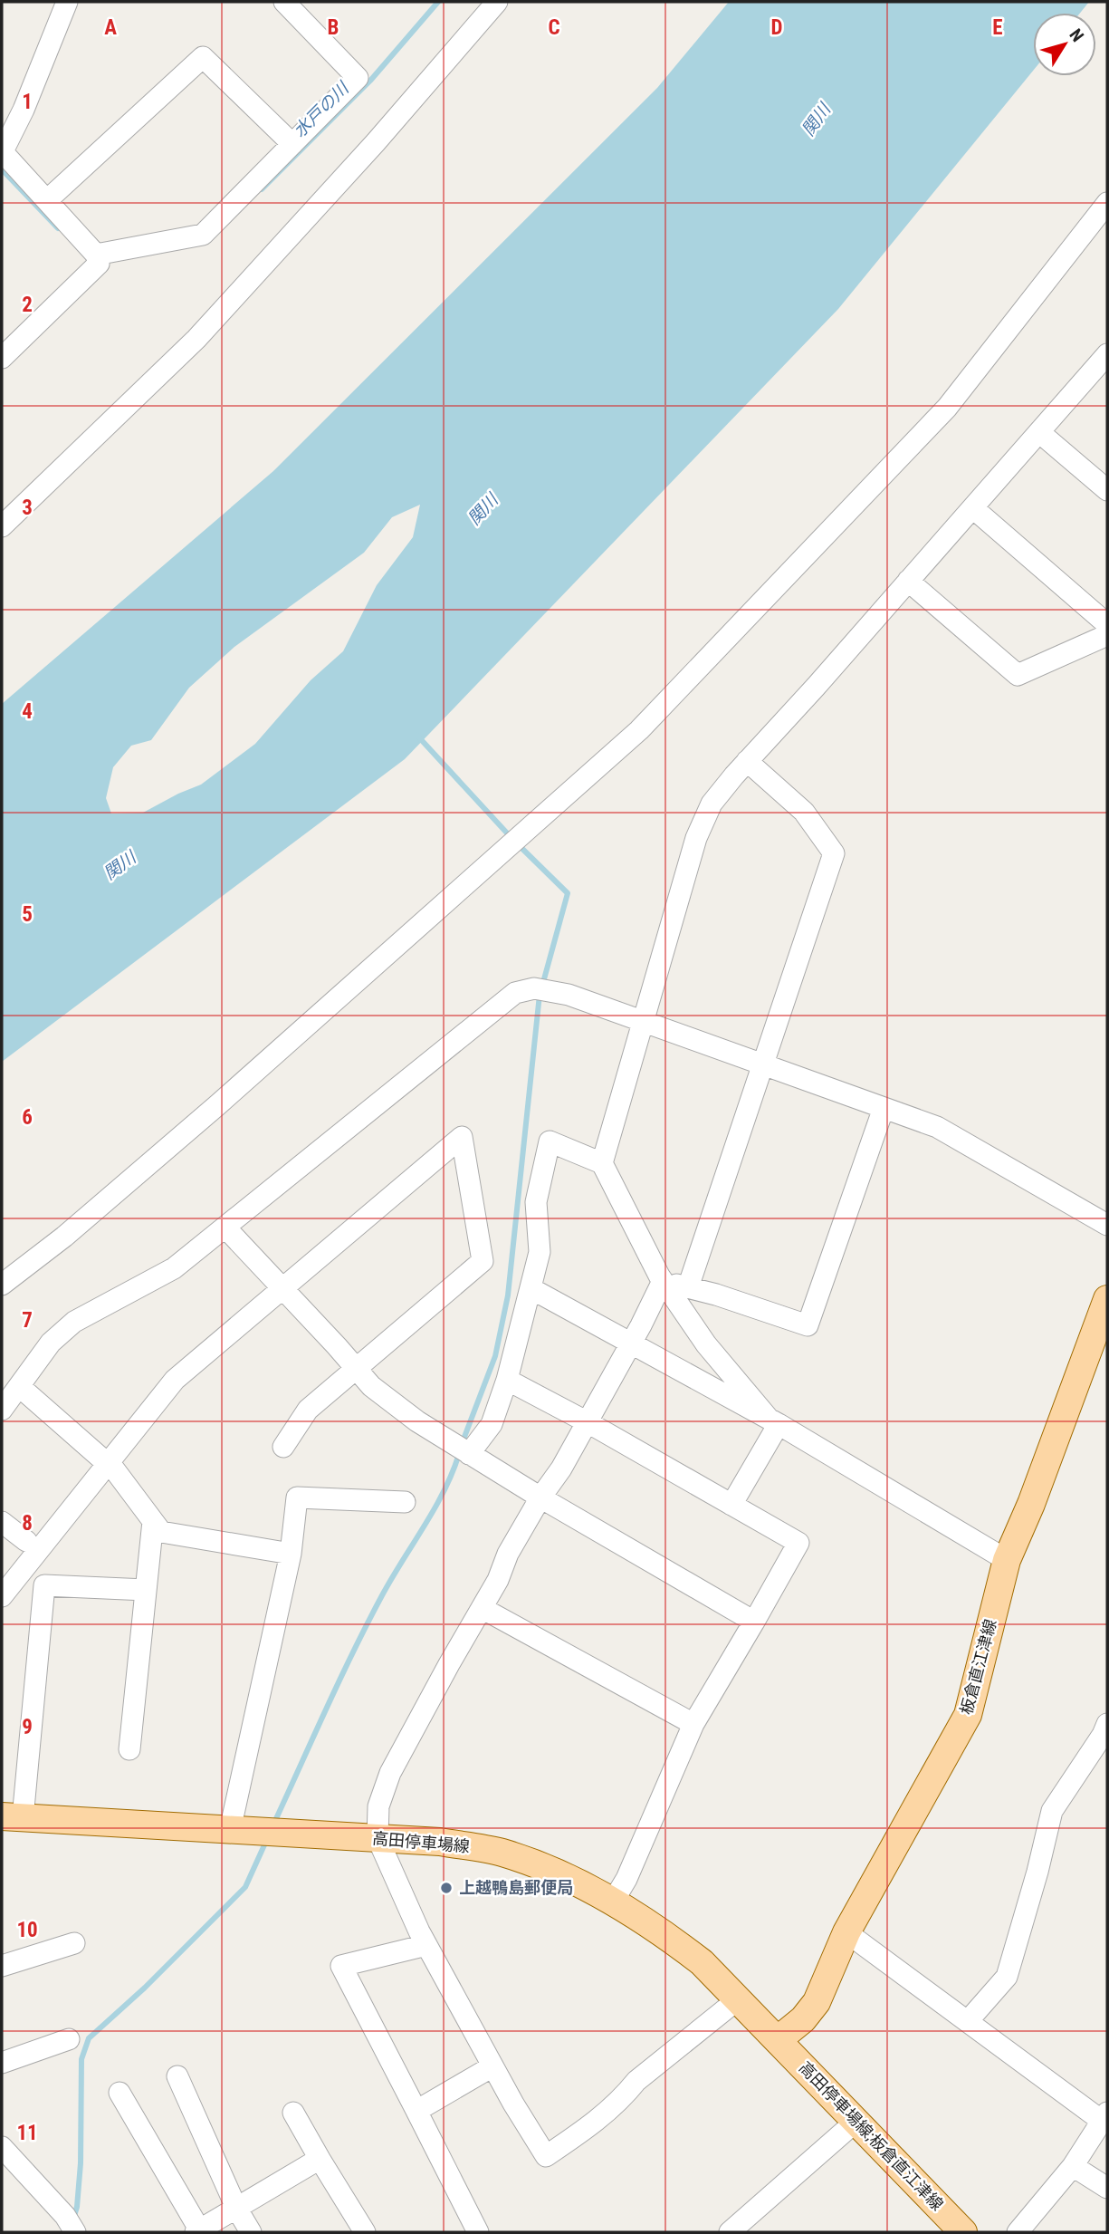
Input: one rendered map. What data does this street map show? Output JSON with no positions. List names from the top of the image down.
{
  "streets": {
    "main road": ["板倉直江津線", "高田停車場線", "高田停車場線;板倉直江津線"]
  },
  "crossings": [
    ["板倉直江津線", "高田停車場線"],
    ["板倉直江津線", "高田停車場線;板倉直江津線"],
    ["高田停車場線", "高田停車場線;板倉直江津線"]
  ],
  "water": ["水戸の川", "関川"],
  "places": ["上越鴨島郵便局"],
  "north": "top right",
  "grid": {
    "columns": [
      "A",
      "B",
      "C",
      "D",
      "E"
    ],
    "rows": [
      "1",
      "2",
      "3",
      "4",
      "5",
      "6",
      "7",
      "8",
      "9",
      "10",
      "11"
    ]
  }
}
